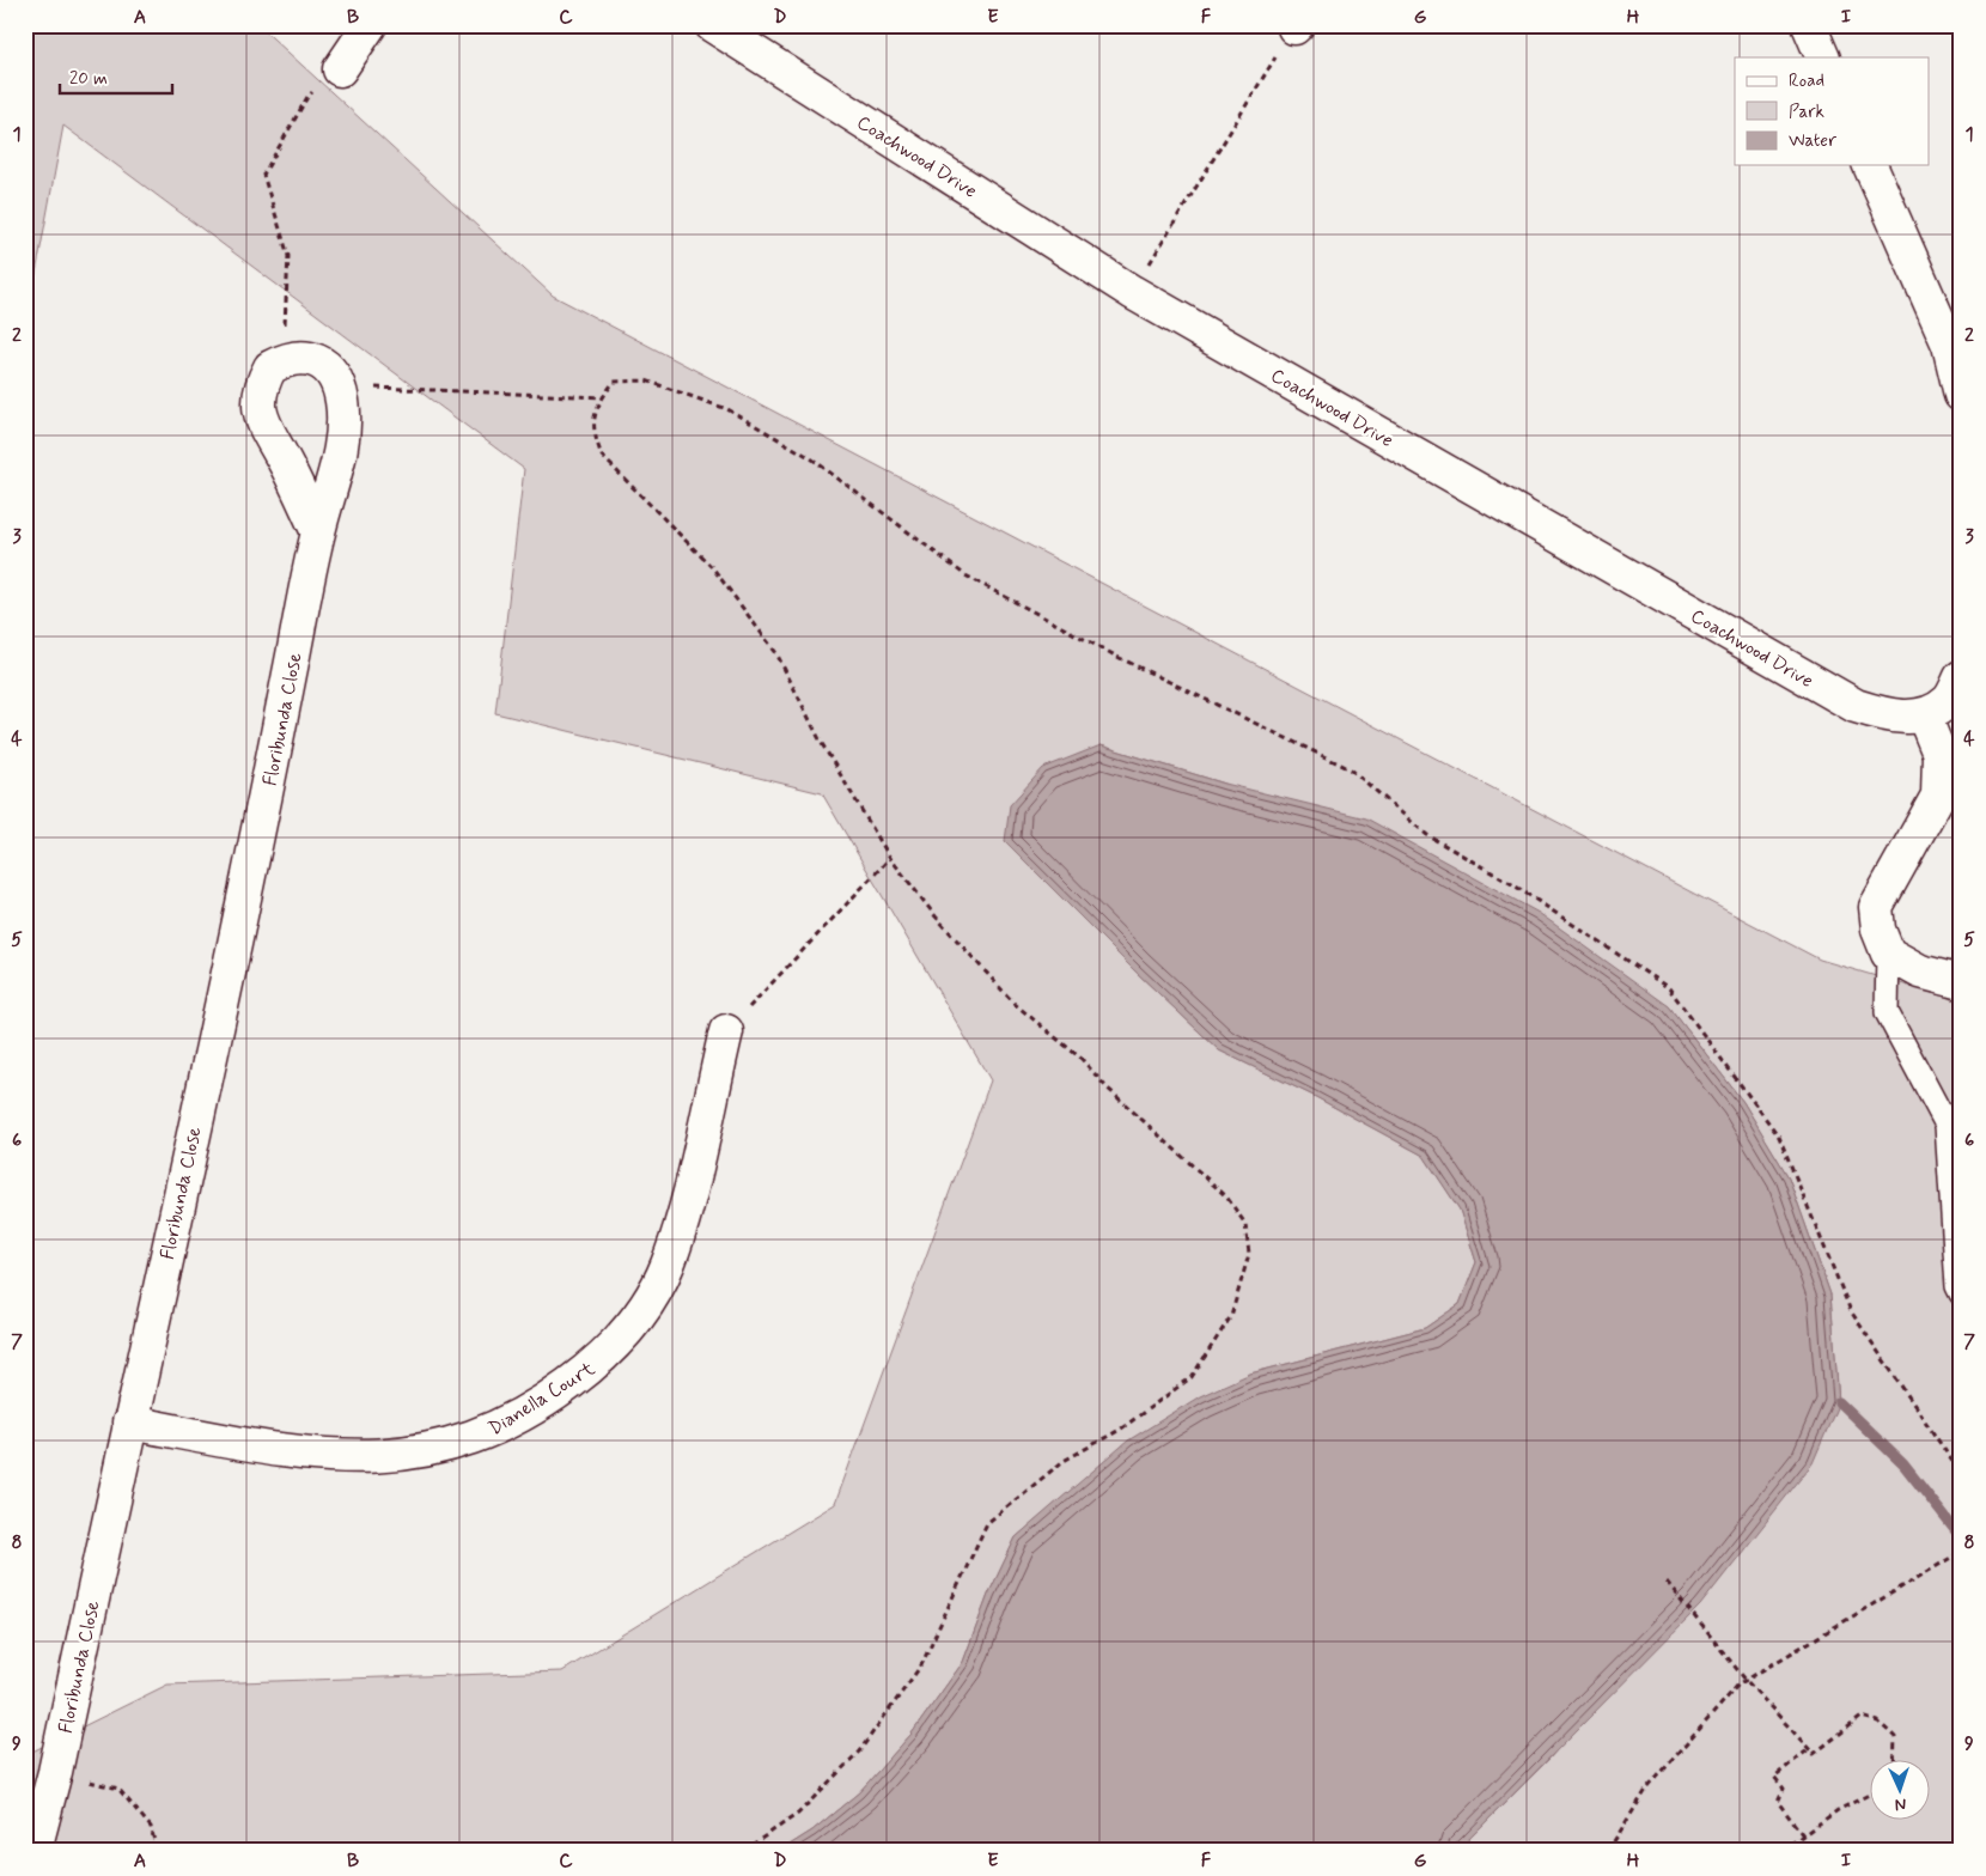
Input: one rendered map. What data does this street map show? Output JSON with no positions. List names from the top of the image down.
{
  "streets": {
    "street": ["Coachwood Drive", "Floribunda Close", "Dianella Court"]
  },
  "crossings": [
    ["Floribunda Close", "Dianella Court"]
  ],
  "legend": ["Road", "Park", "Water"],
  "scale_bar": "20 m",
  "north": "bottom",
  "grid": {
    "columns": [
      "A",
      "B",
      "C",
      "D",
      "E",
      "F",
      "G",
      "H",
      "I"
    ],
    "rows": [
      "1",
      "2",
      "3",
      "4",
      "5",
      "6",
      "7",
      "8",
      "9"
    ]
  }
}
